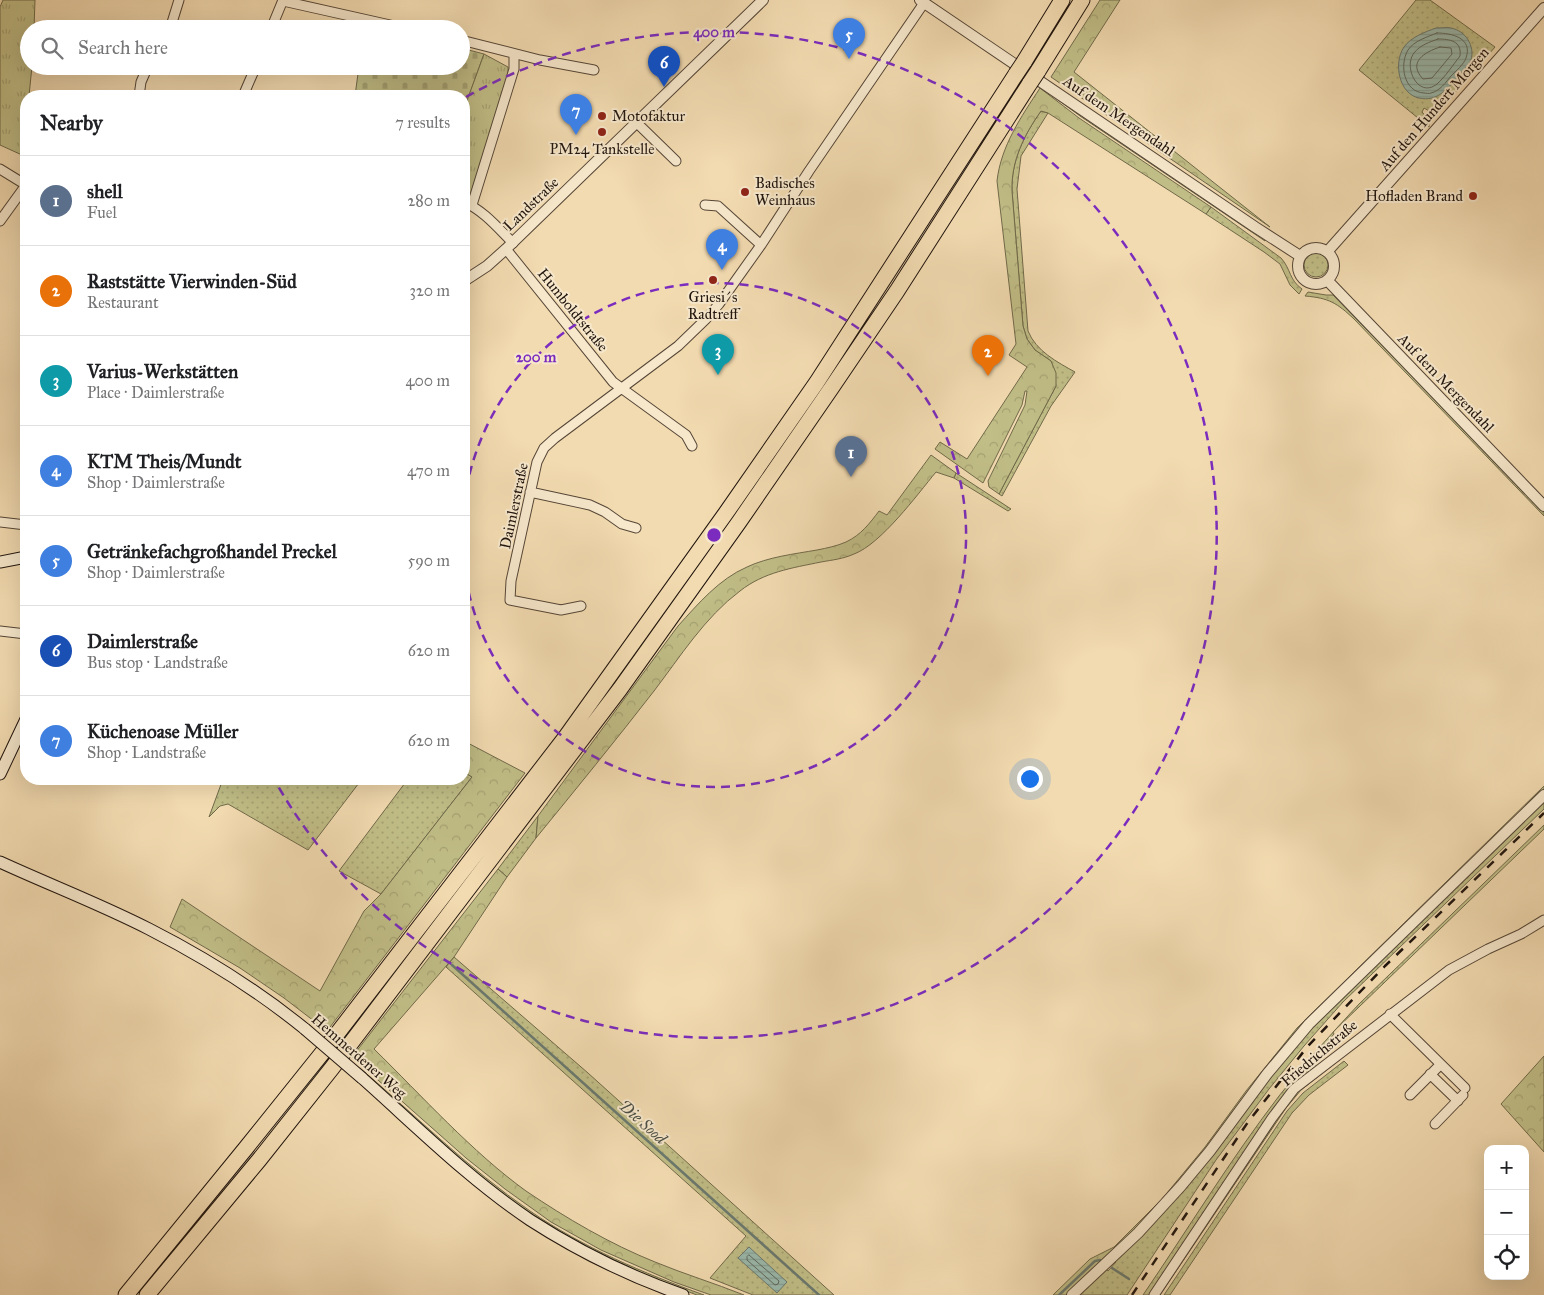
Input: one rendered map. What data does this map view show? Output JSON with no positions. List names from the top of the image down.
{
  "streets": {
    "main road": ["Hemmerdener Weg"],
    "street": [
      "Auf den Hundert Morgen",
      "Auf dem Mergendahl",
      "Landstraße",
      "Humboldtstraße",
      "Daimlerstraße",
      "Friedrichstraße"
    ]
  },
  "crossings": [
    ["Auf den Hundert Morgen", "Auf dem Mergendahl"],
    ["Auf dem Mergendahl", "Daimlerstraße"],
    ["Landstraße", "Humboldtstraße"],
    ["Humboldtstraße", "Daimlerstraße"]
  ],
  "water": ["Die Sood"],
  "places": [
    "Motofaktur",
    "PM24 Tankstelle",
    "Badisches Weinhaus",
    "Hofladen Brand",
    "Griesi´s Radtreff"
  ],
  "page": {
    "pins": [
      "5",
      "6",
      "7",
      "4",
      "3",
      "2",
      "1"
    ],
    "search": "Search here",
    "heading": ["Nearby", "7 results"],
    "list": [
      {
        "mark": "1",
        "name": "shell",
        "note": "Fuel",
        "value": "280 m"
      },
      {
        "mark": "2",
        "name": "Raststätte Vierwinden-Süd",
        "note": "Restaurant",
        "value": "320 m"
      },
      {
        "mark": "3",
        "name": "Varius-Werkstätten",
        "note": "Place · Daimlerstraße",
        "value": "400 m"
      },
      {
        "mark": "4",
        "name": "KTM Theis/Mundt",
        "note": "Shop · Daimlerstraße",
        "value": "470 m"
      },
      {
        "mark": "5",
        "name": "Getränkefachgroßhandel Preckel",
        "note": "Shop · Daimlerstraße",
        "value": "590 m"
      },
      {
        "mark": "6",
        "name": "Daimlerstraße",
        "note": "Bus stop · Landstraße",
        "value": "620 m"
      },
      {
        "mark": "7",
        "name": "Küchenoase Müller",
        "note": "Shop · Landstraße",
        "value": "620 m"
      }
    ],
    "map_buttons": ["+", "−"]
  },
  "rings": ["400 m", "200 m"]
}
